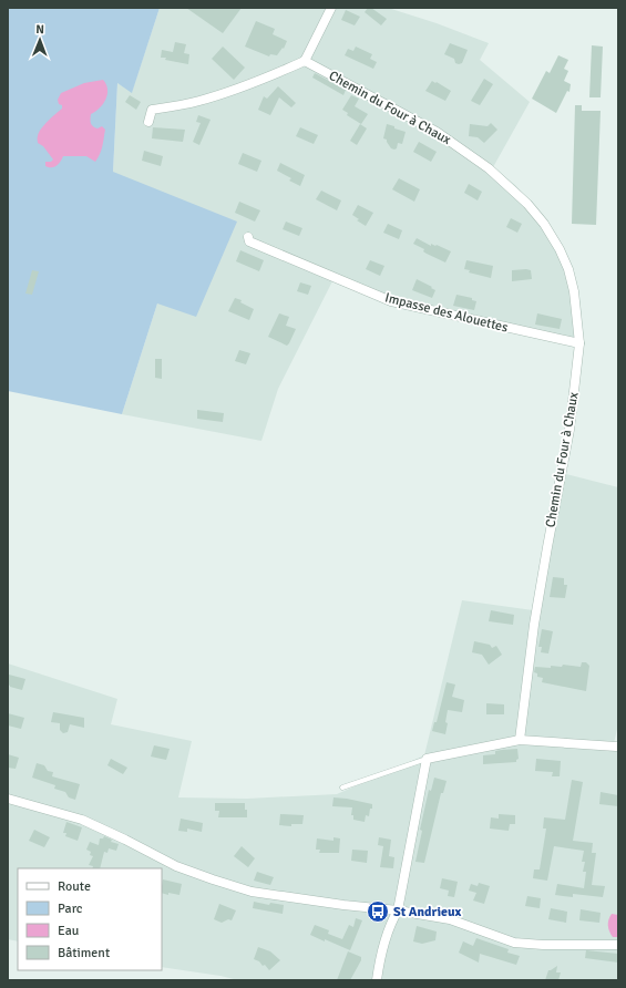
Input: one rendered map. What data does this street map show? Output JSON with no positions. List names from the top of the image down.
{
  "streets": {
    "street": ["Chemin du Four à Chaux", "Impasse des Alouettes"]
  },
  "crossings": [
    ["Chemin du Four à Chaux", "Impasse des Alouettes"]
  ],
  "places": {
    "bus stop": ["St Andrieux"]
  },
  "legend": [
    "Route",
    "Parc",
    "Eau",
    "Bâtiment"
  ],
  "north": "top"
}
